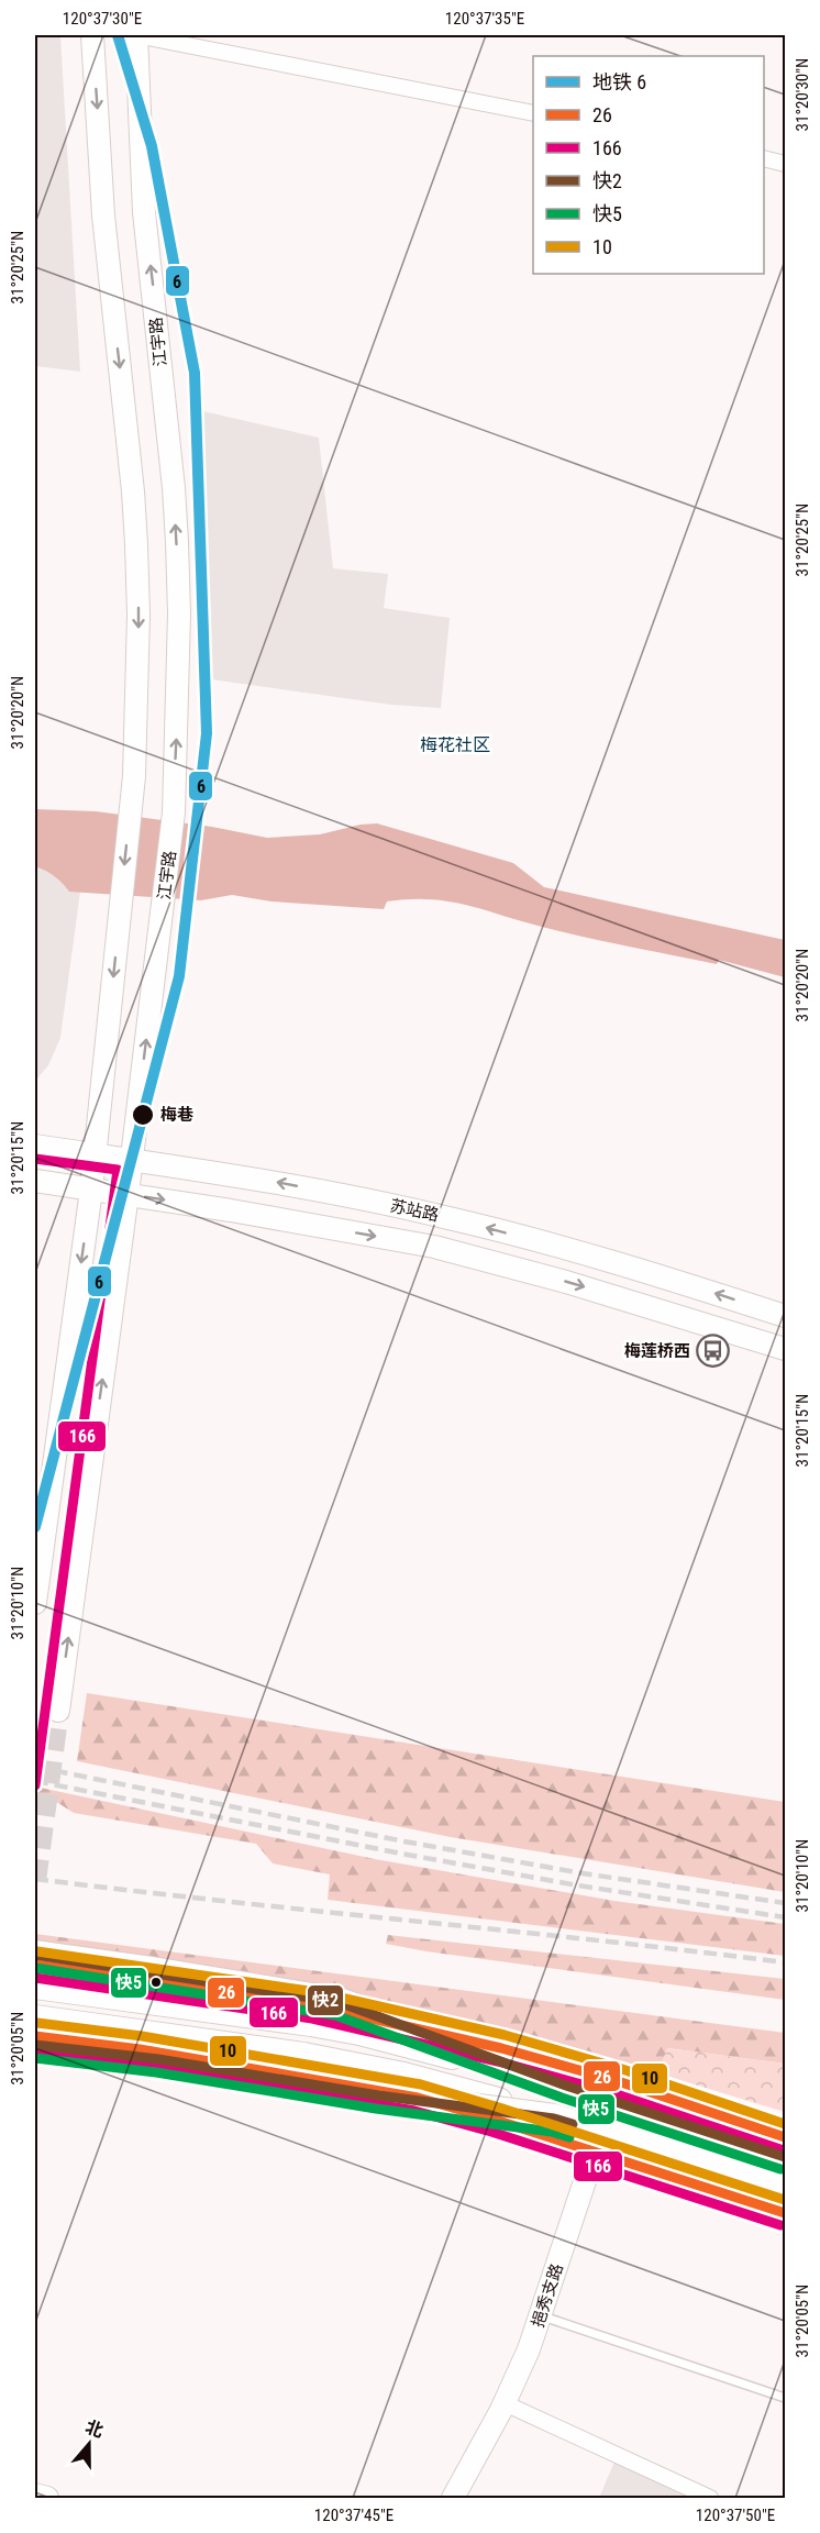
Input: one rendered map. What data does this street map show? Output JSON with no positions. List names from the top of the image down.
{
  "streets": {
    "main road": ["江宇路", "苏站路", "挹秀支路"]
  },
  "crossings": [
    ["江宇路", "苏站路"]
  ],
  "districts": ["梅花社区"],
  "places": {
    "other": ["梅巷"],
    "bus stop": ["梅莲桥西"]
  },
  "lines": [
    "metro line 6",
    "transit line 166",
    "transit line 10",
    "transit line 快2",
    "transit line 26",
    "transit line 快5"
  ],
  "legend": [
    "地铁 6",
    "26",
    "166",
    "快2",
    "快5",
    "10"
  ],
  "north": "top",
  "coordinates": [
    "120°37'30\"E",
    "120°37'35\"E",
    "31°20'30\"N",
    "31°20'25\"N",
    "31°20'20\"N",
    "31°20'15\"N",
    "31°20'10\"N",
    "31°20'05\"N",
    "120°37'45\"E",
    "120°37'50\"E"
  ]
}
